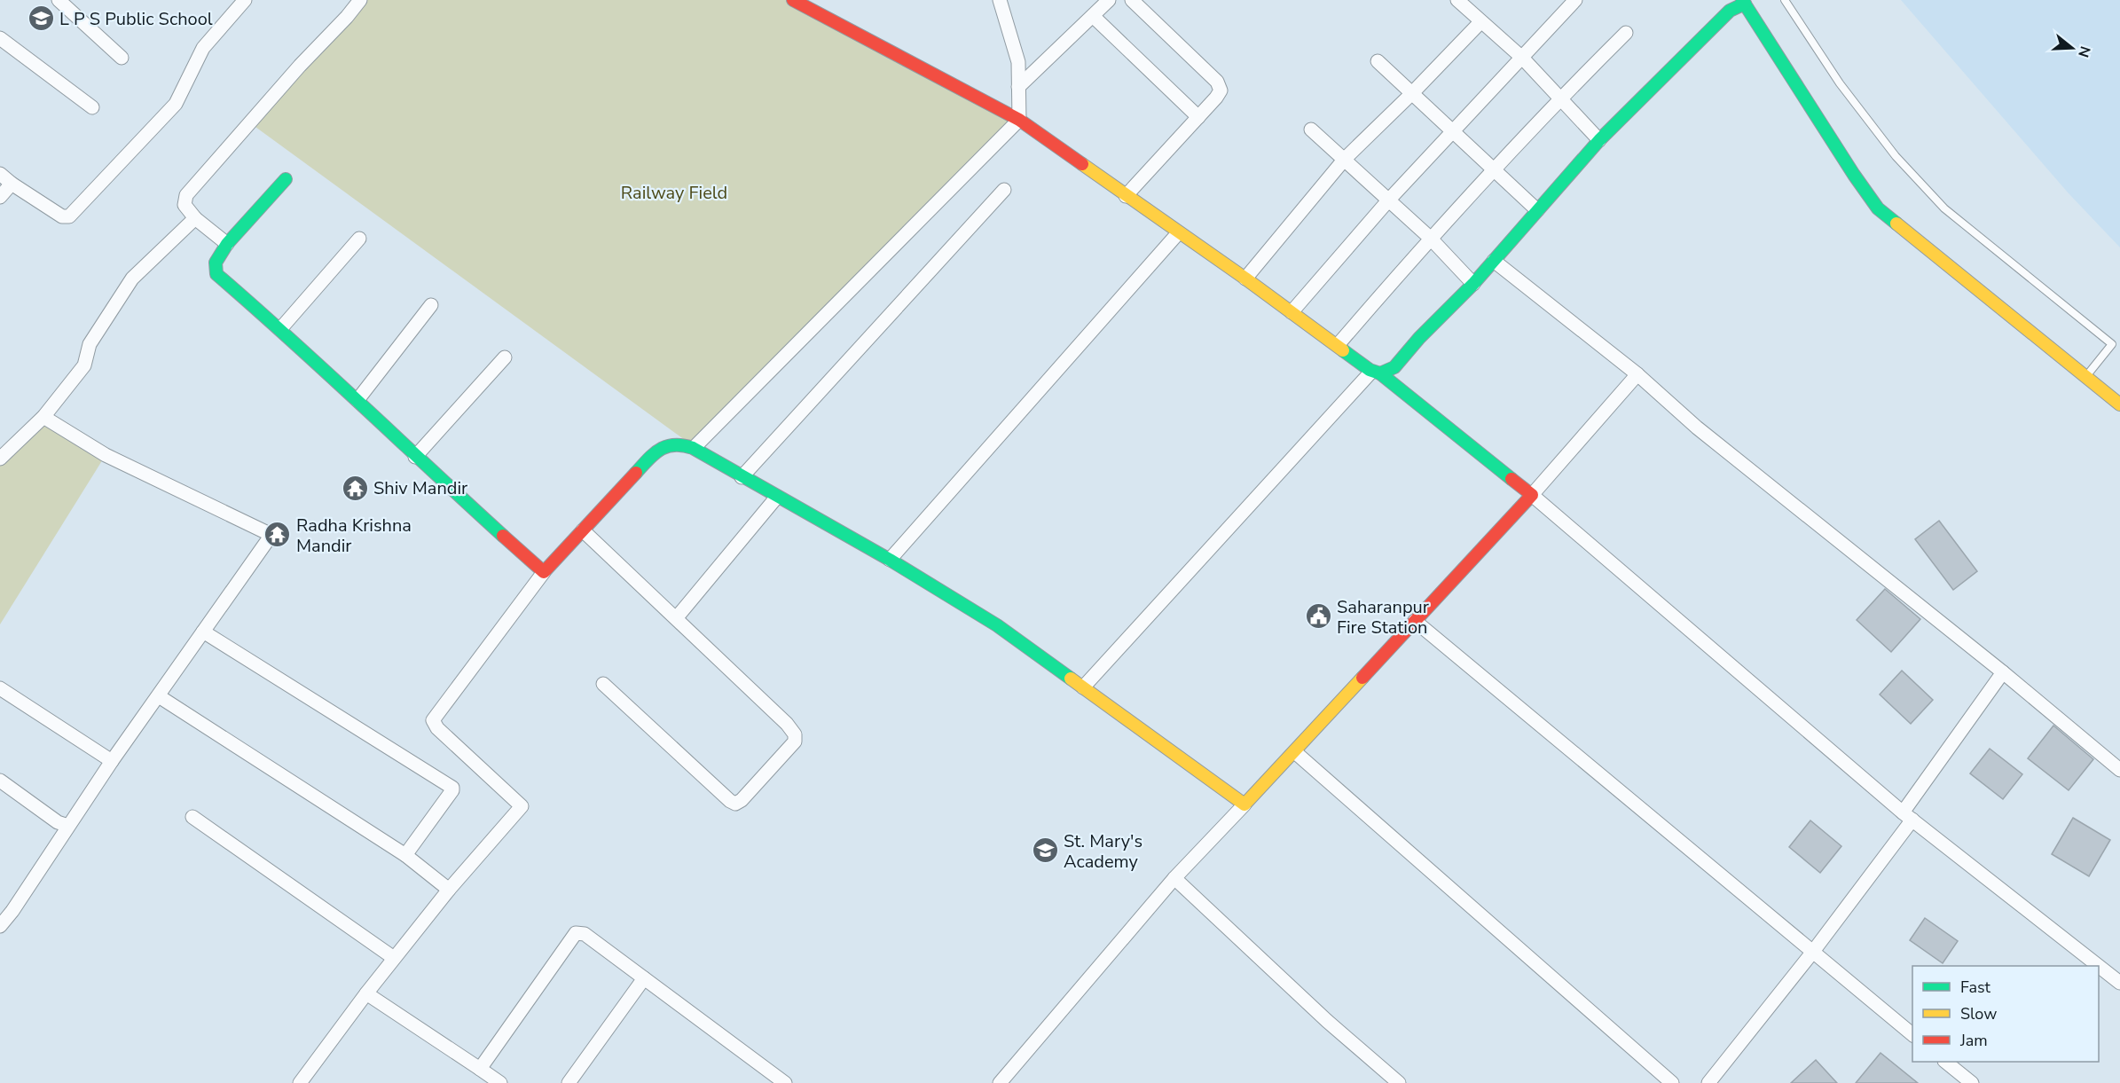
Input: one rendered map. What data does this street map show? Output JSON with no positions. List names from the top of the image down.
{
  "parks": ["Railway Field"],
  "places": {
    "school or university": ["L P S Public School", "St. Mary's Academy"],
    "temple": ["Shiv Mandir", "Radha Krishna Mandir"],
    "public building": ["Saharanpur Fire Station"]
  },
  "legend": ["Fast", "Slow", "Jam"],
  "north": "right"
}
